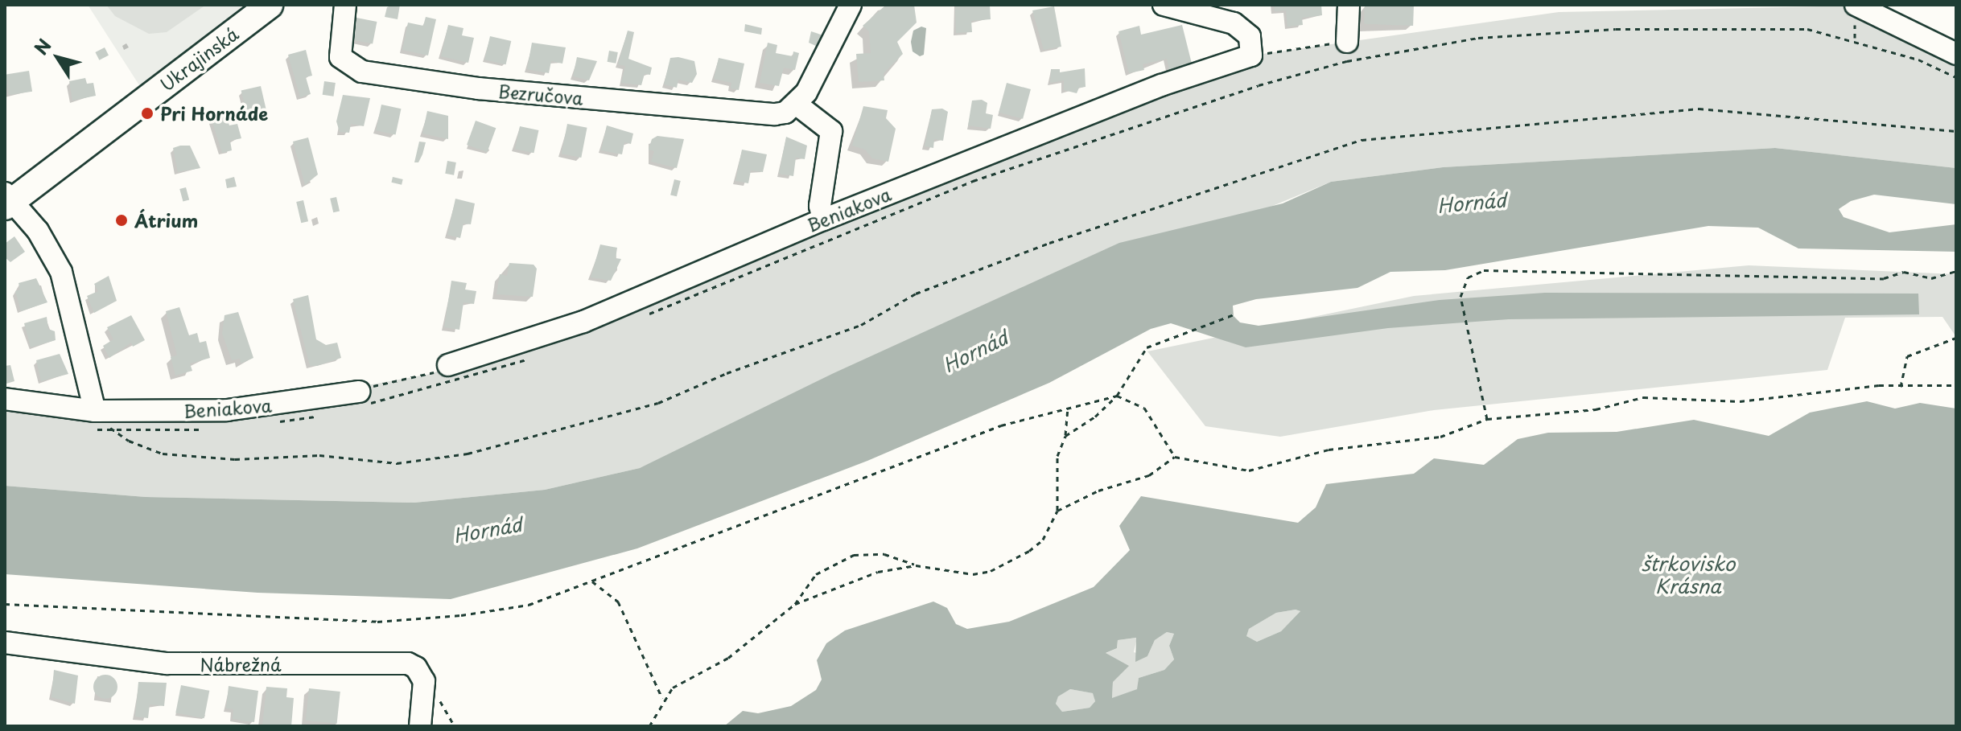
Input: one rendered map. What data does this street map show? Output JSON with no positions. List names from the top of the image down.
{
  "streets": {
    "main road": ["Ukrajinská"],
    "street": ["Bezručova", "Beniakova", "Nábrežná"]
  },
  "water": ["Hornád", "štrkovisko Krásna"],
  "places": ["Pri Hornáde", "Átrium"],
  "north": "top left"
}
